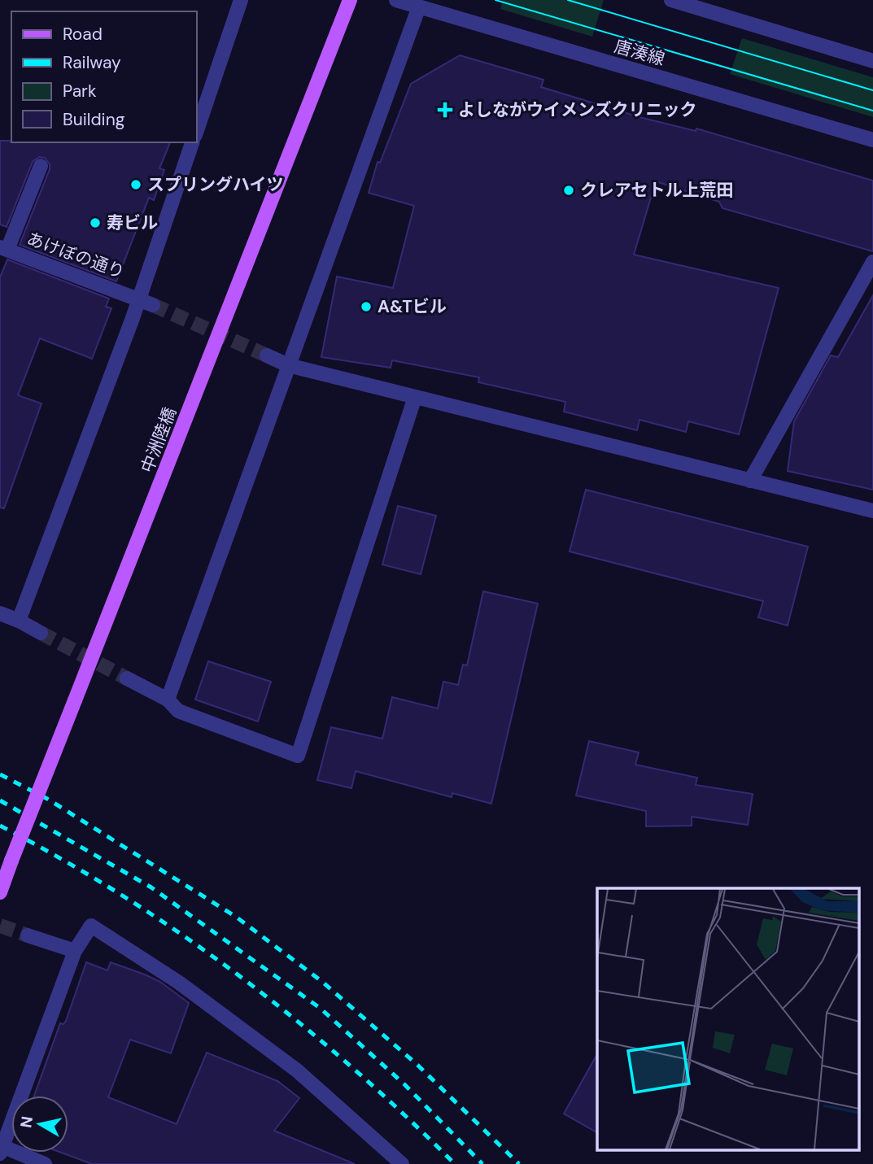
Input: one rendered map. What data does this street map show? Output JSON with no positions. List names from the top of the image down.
{
  "streets": {
    "main road": ["中洲陸橋"],
    "street": ["唐湊線", "あけぼの通り"]
  },
  "places": {
    "health": ["よしながウイメンズクリニック"],
    "other": [
      "スプリングハイツ",
      "クレアセトル上荒田",
      "寿ビル",
      "A&Tビル"
    ]
  },
  "legend": [
    "Road",
    "Railway",
    "Park",
    "Building"
  ],
  "north": "left"
}
